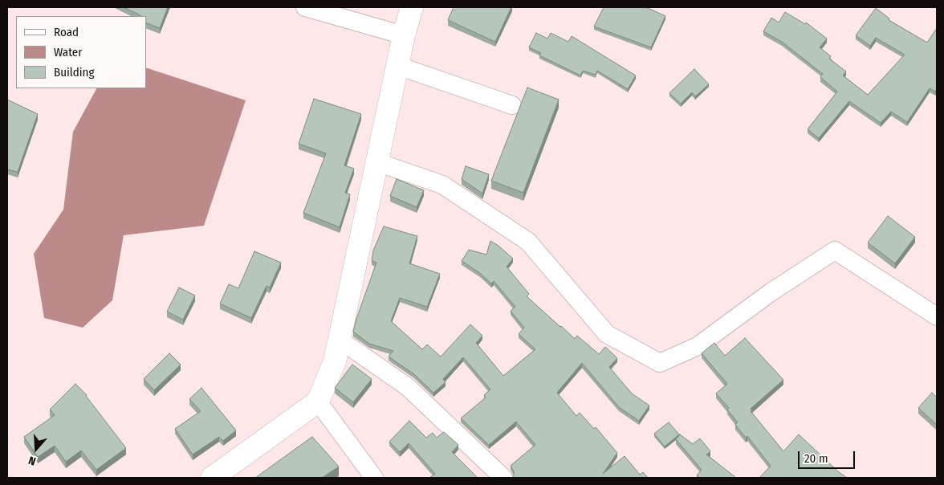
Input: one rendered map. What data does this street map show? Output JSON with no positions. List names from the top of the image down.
{
  "legend": ["Road", "Water", "Building"],
  "scale_bar": "20 m",
  "north": "bottom"
}
